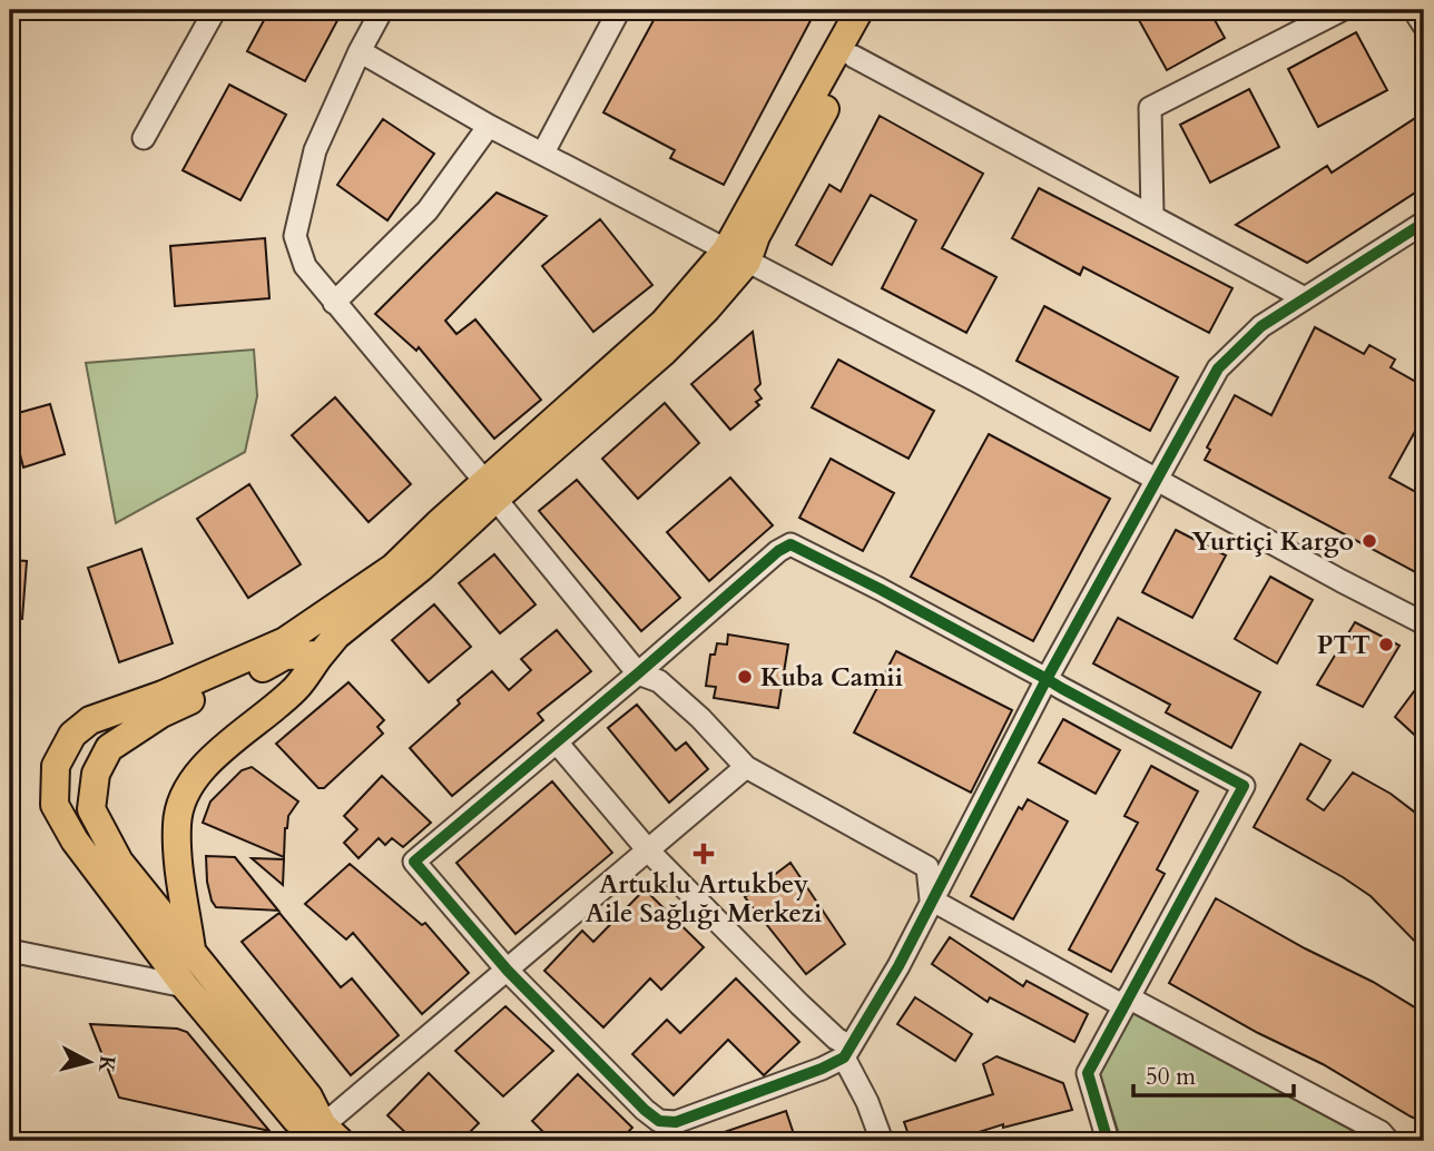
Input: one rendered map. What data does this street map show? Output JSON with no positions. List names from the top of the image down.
{
  "places": {
    "other": ["Yurtiçi Kargo", "PTT", "Kuba Camii"],
    "health": ["Artuklu Artukbey Aile Sağlığı Merkezi"]
  },
  "scale_bar": "50 m",
  "north": "right"
}
